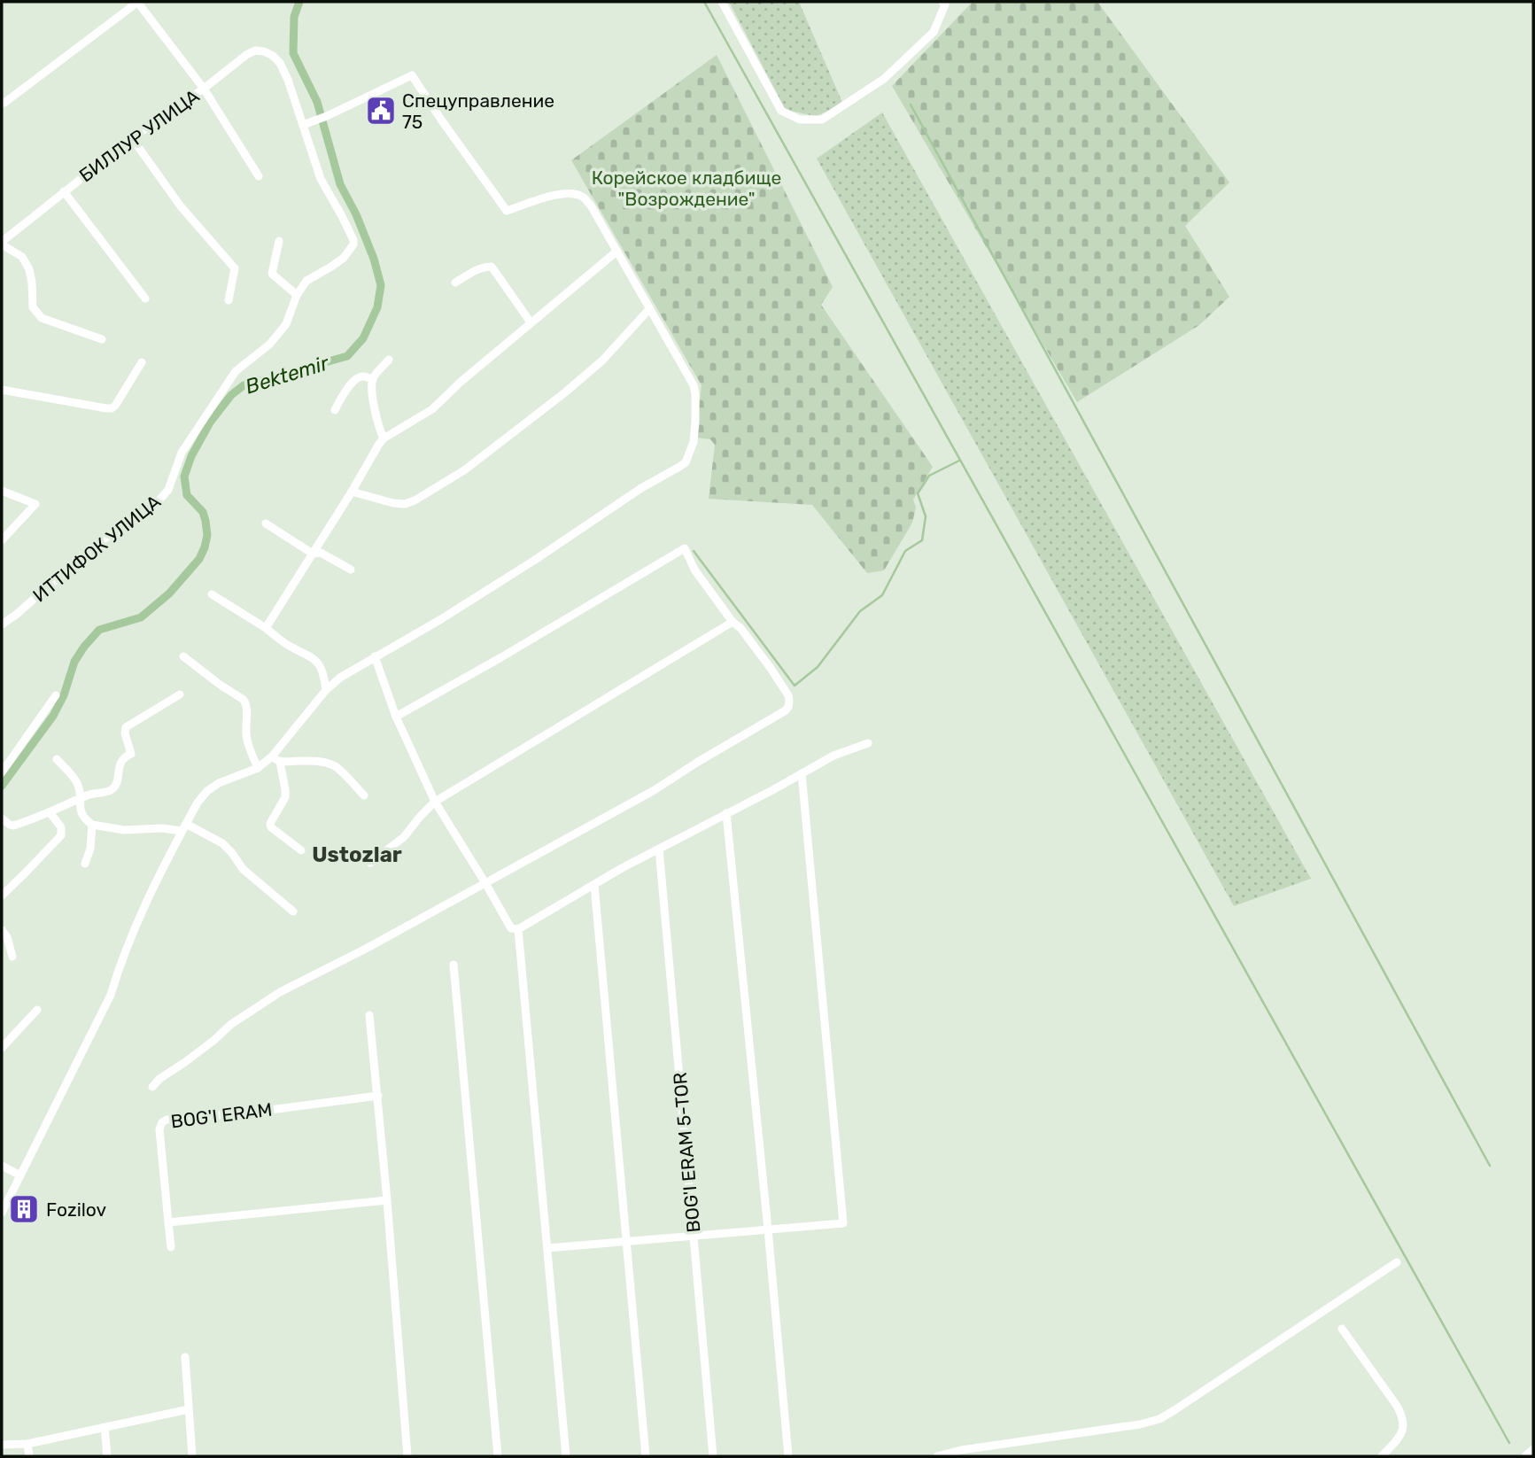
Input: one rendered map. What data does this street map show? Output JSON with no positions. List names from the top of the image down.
{
  "streets": {
    "street": [
      "БИЛЛУР УЛИЦА",
      "ИТТИФОК УЛИЦА",
      "BOG'I ERAM",
      "BOG'I ERAM 5-TOR"
    ]
  },
  "crossings": [
    ["БИЛЛУР УЛИЦА", "ИТТИФОК УЛИЦА"]
  ],
  "districts": ["Ustozlar"],
  "water": ["Bektemir"],
  "parks": ["Корейское кладбище \"Возрождение\""],
  "places": {
    "public building": ["Спецуправление 75"],
    "building": ["Fozilov"]
  }
}
